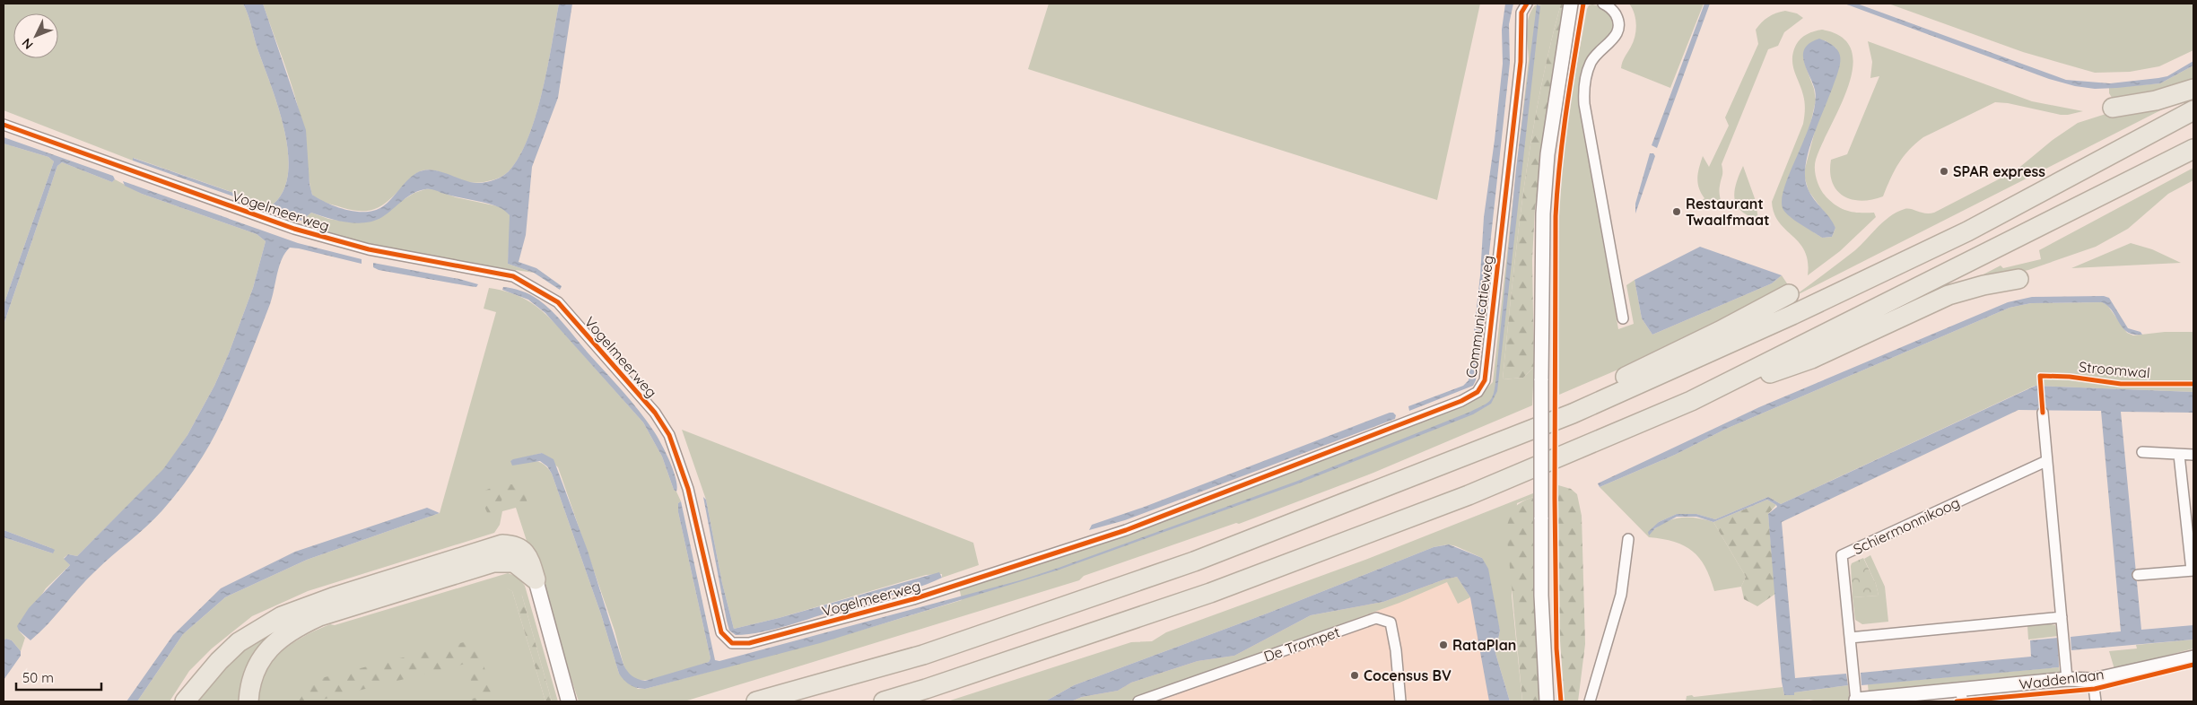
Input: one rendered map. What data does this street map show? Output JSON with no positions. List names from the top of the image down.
{
  "streets": {
    "street": [
      "Vogelmeerweg",
      "Communicatieweg",
      "Schiermonnikoog",
      "De Trompet",
      "Waddenlaan"
    ],
    "cycle path": ["Stroomwal"]
  },
  "crossings": [
    ["Vogelmeerweg", "Communicatieweg"],
    ["Schiermonnikoog", "Waddenlaan"]
  ],
  "places": [
    "SPAR express",
    "Restaurant Twaalfmaat",
    "RataPlan",
    "Cocensus BV"
  ],
  "scale_bar": "50 m",
  "north": "bottom left"
}
